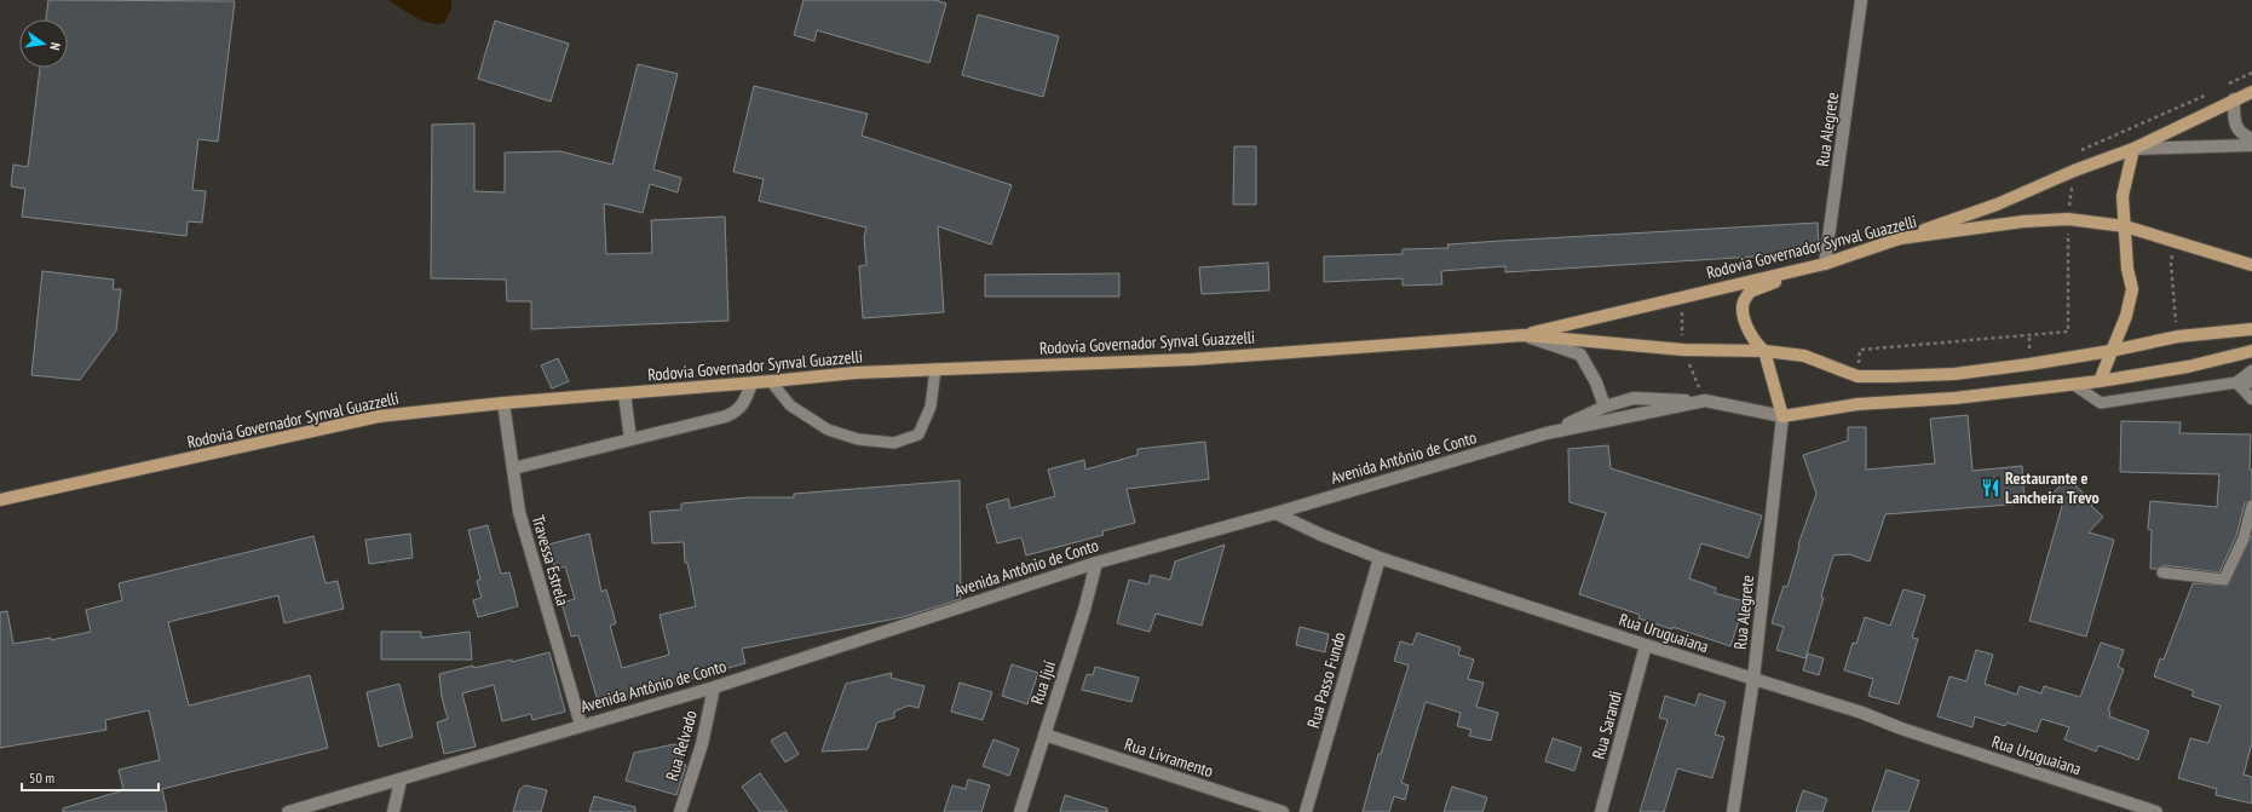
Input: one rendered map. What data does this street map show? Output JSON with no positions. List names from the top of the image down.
{
  "streets": {
    "main road": ["Rodovia Governador Synval Guazzelli"],
    "street": [
      "Rua Alegrete",
      "Avenida Antônio de Conto",
      "Travessa Estrela",
      "Rua Uruguaiana",
      "Rua Passo Fundo",
      "Rua Ijuí",
      "Rua Sarandi",
      "Rua Relvado",
      "Rua Livramento"
    ]
  },
  "crossings": [
    ["Rua Alegrete", "Rodovia Governador Synval Guazzelli"],
    ["Rua Alegrete", "Avenida Antônio de Conto"],
    ["Rua Alegrete", "Rua Uruguaiana"],
    ["Rodovia Governador Synval Guazzelli", "Travessa Estrela"],
    ["Avenida Antônio de Conto", "Travessa Estrela"],
    ["Avenida Antônio de Conto", "Rua Uruguaiana"],
    ["Avenida Antônio de Conto", "Rua Ijuí"],
    ["Avenida Antônio de Conto", "Rua Relvado"],
    ["Rua Uruguaiana", "Rua Passo Fundo"],
    ["Rua Uruguaiana", "Rua Sarandi"],
    ["Rua Ijuí", "Rua Livramento"]
  ],
  "places": {
    "restaurant": ["Restaurante e Lancheira Trevo"]
  },
  "scale_bar": "50 m",
  "north": "right"
}
